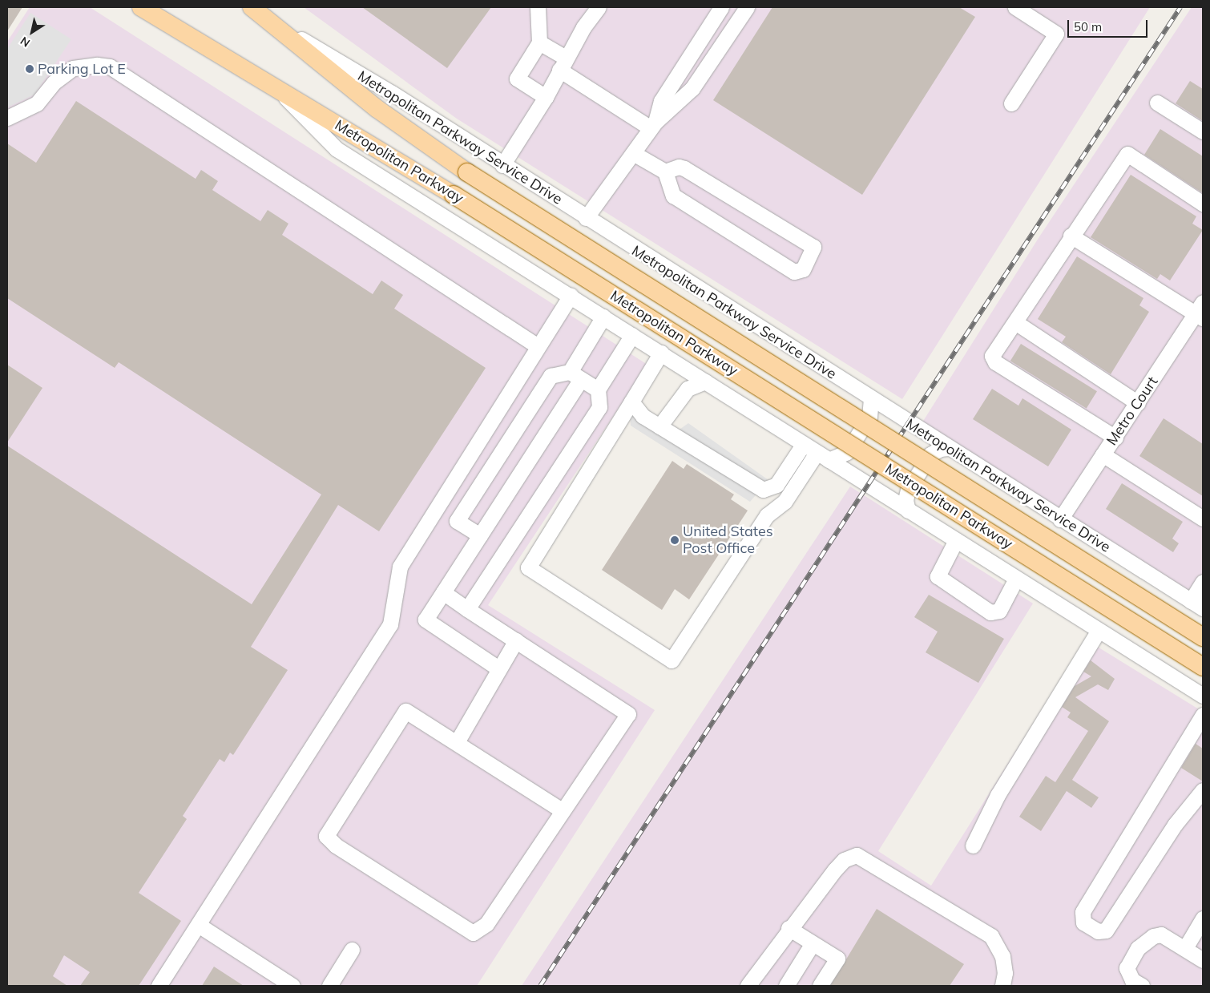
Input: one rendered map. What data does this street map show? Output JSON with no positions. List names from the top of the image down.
{
  "streets": {
    "main road": ["Metropolitan Parkway"],
    "street": ["Metropolitan Parkway Service Drive", "Metro Court"]
  },
  "crossings": [
    ["Metropolitan Parkway Service Drive", "Metropolitan Parkway"],
    ["Metropolitan Parkway Service Drive", "Metro Court"]
  ],
  "places": ["Parking Lot E", "United States Post Office"],
  "scale_bar": "50 m",
  "north": "bottom left"
}
